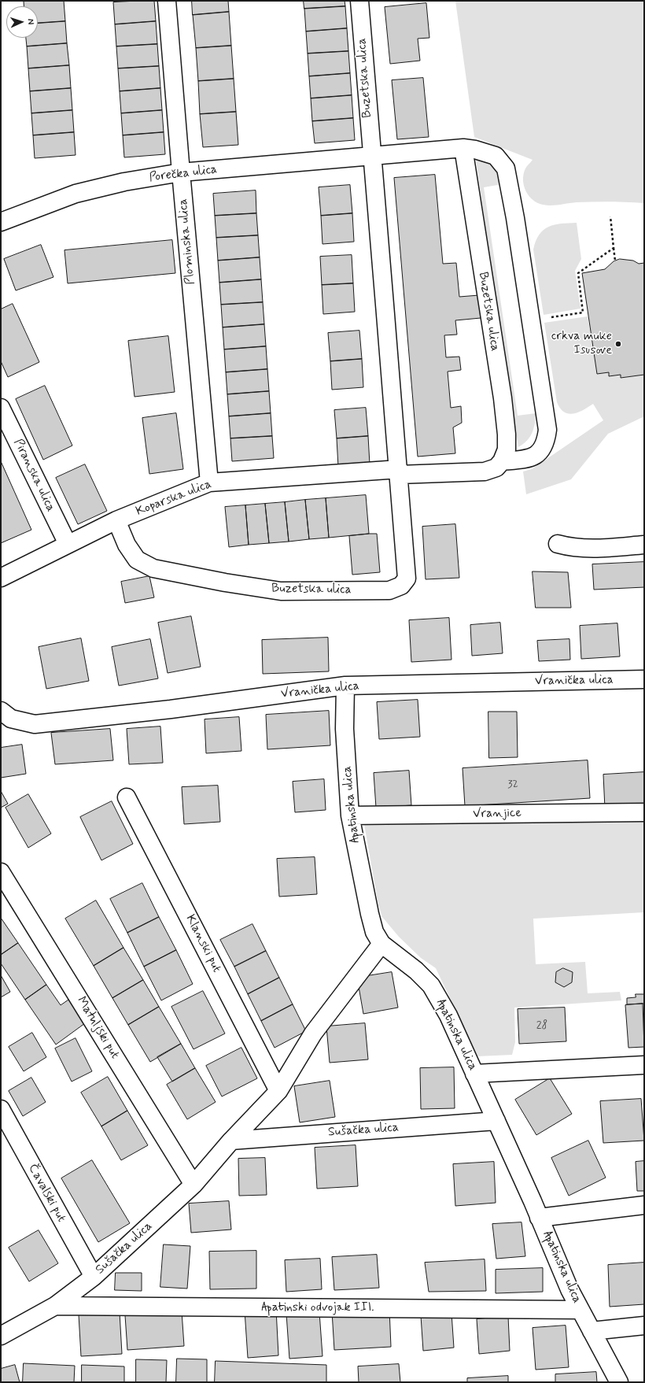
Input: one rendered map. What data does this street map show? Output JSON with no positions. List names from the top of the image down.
{
  "streets": {
    "street": [
      "Buzetska ulica",
      "Porečka ulica",
      "Plominska ulica",
      "Piranska ulica",
      "Koparska ulica",
      "Vranička ulica",
      "Apatinska ulica",
      "Vranjice",
      "Klanski put",
      "Matuljski put",
      "Sušačka ulica",
      "Čavalski put",
      "Apatinski odvojak III."
    ]
  },
  "crossings": [
    ["Buzetska ulica", "Porečka ulica"],
    ["Buzetska ulica", "Koparska ulica"],
    ["Porečka ulica", "Plominska ulica"],
    ["Plominska ulica", "Koparska ulica"],
    ["Piranska ulica", "Koparska ulica"],
    ["Vranička ulica", "Apatinska ulica"],
    ["Apatinska ulica", "Vranjice"],
    ["Apatinska ulica", "Sušačka ulica"],
    ["Apatinska ulica", "Apatinski odvojak III."],
    ["Klanski put", "Sušačka ulica"],
    ["Matuljski put", "Sušačka ulica"],
    ["Sušačka ulica", "Čavalski put"],
    ["Sušačka ulica", "Apatinski odvojak III."]
  ],
  "places": ["crkva muke Isusove"],
  "house_numbers": ["32", "28"],
  "north": "right"
}
